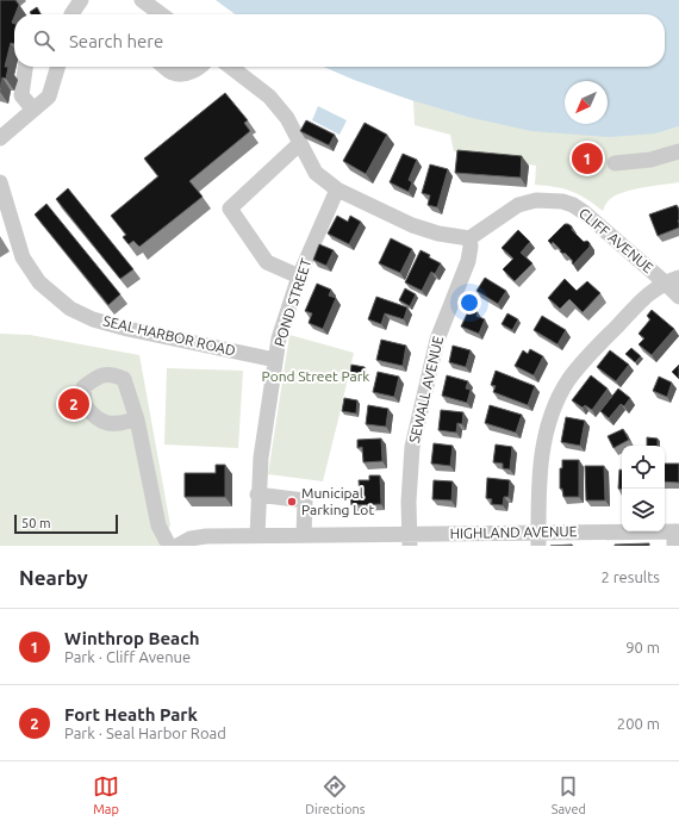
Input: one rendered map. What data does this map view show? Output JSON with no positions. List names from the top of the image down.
{
  "streets": {
    "street": [
      "CLIFF AVENUE",
      "POND STREET",
      "SEAL HARBOR ROAD",
      "SEWALL AVENUE",
      "HIGHLAND AVENUE"
    ]
  },
  "crossings": [
    ["CLIFF AVENUE", "SEWALL AVENUE"],
    ["POND STREET", "SEAL HARBOR ROAD"],
    ["POND STREET", "HIGHLAND AVENUE"],
    ["SEWALL AVENUE", "HIGHLAND AVENUE"]
  ],
  "parks": ["Pond Street Park"],
  "places": ["Municipal Parking Lot"],
  "scale_bar": "50 m",
  "north": "bottom left",
  "page": {
    "search": "Search here",
    "pins": ["1", "2"],
    "scale": "50 m",
    "heading": ["Nearby", "2 results"],
    "list": [
      {
        "mark": "1",
        "name": "Winthrop Beach",
        "note": "Park · Cliff Avenue",
        "value": "90 m"
      },
      {
        "mark": "2",
        "name": "Fort Heath Park",
        "note": "Park · Seal Harbor Road",
        "value": "200 m"
      }
    ],
    "nav": ["Map", "Directions", "Saved"]
  }
}
